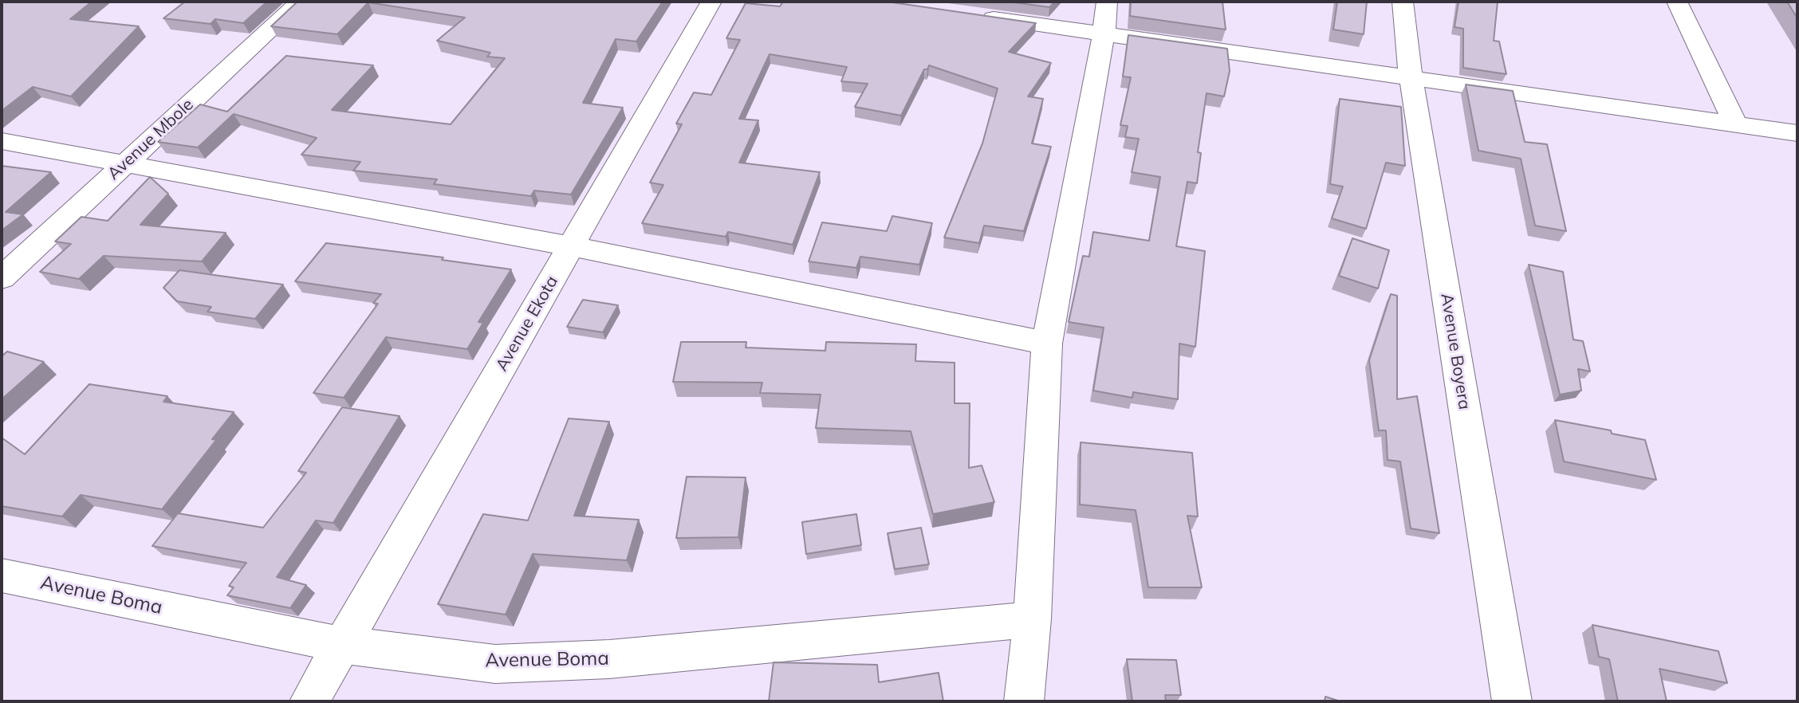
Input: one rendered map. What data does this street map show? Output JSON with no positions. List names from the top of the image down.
{
  "streets": {
    "street": [
      "Avenue Mbole",
      "Avenue Ekota",
      "Avenue Boyera",
      "Avenue Boma"
    ]
  },
  "crossings": [
    ["Avenue Ekota", "Avenue Boma"]
  ]
}
